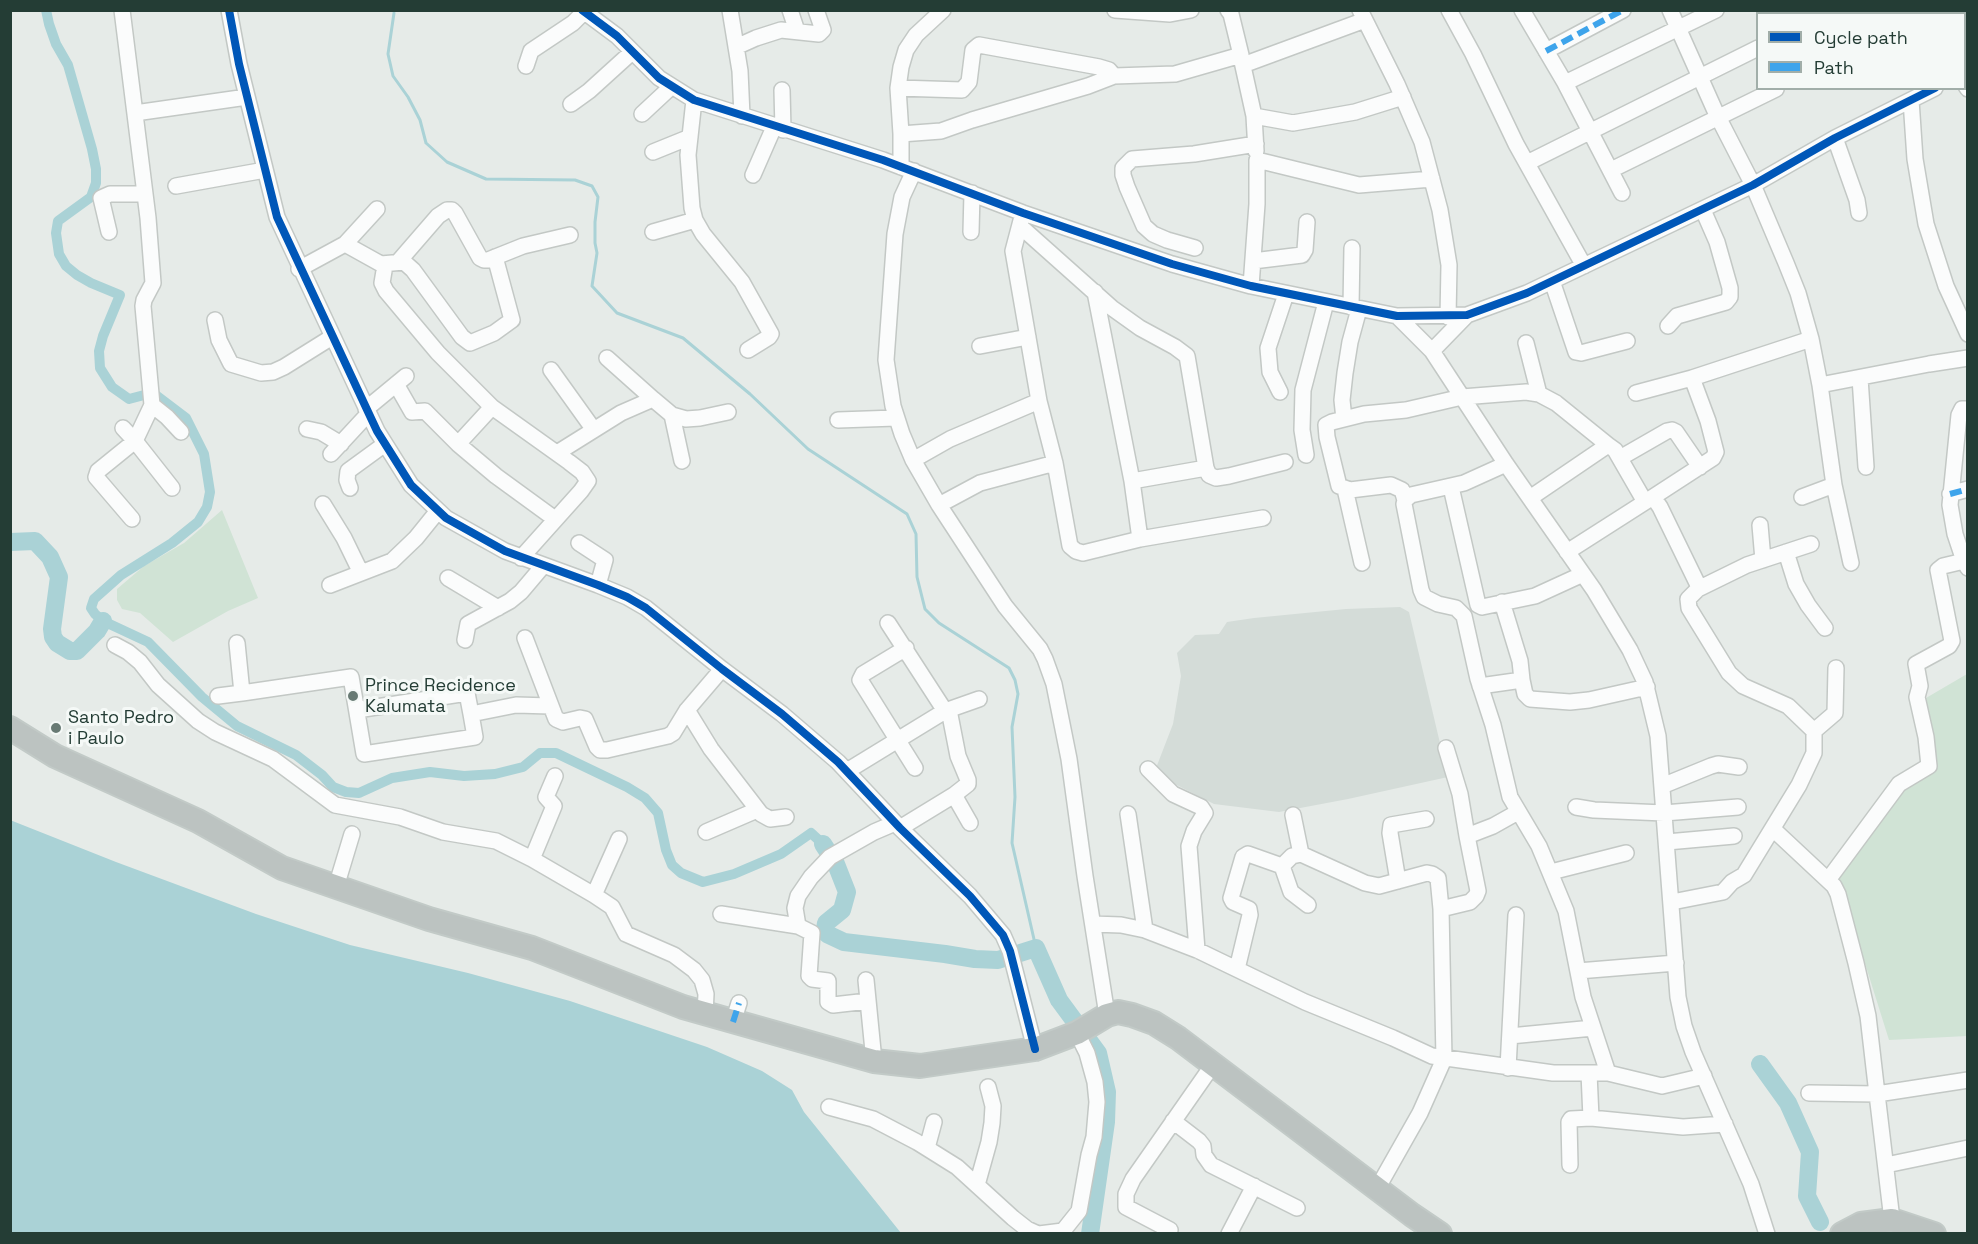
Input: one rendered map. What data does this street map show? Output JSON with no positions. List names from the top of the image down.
{
  "places": ["Prince Recidence Kalumata", "Santo Pedro i Paulo"],
  "legend": ["Cycle path", "Path"]
}
